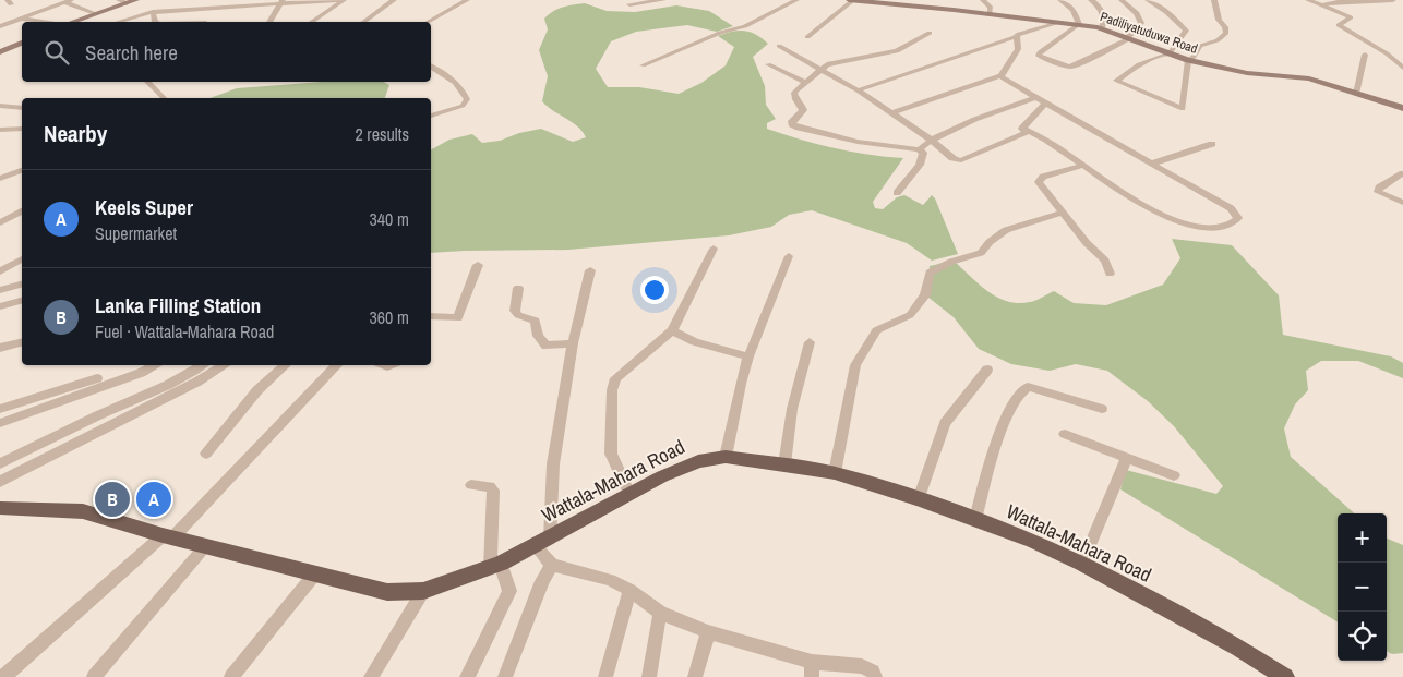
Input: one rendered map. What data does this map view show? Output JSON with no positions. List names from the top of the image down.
{
  "streets": {
    "main road": ["Wattala-Mahara Road"],
    "street": ["Padiliyatuduwa Road"]
  },
  "page": {
    "search": "Search here",
    "heading": ["Nearby", "2 results"],
    "list": [
      {
        "mark": "A",
        "name": "Keels Super",
        "note": "Supermarket",
        "value": "340 m"
      },
      {
        "mark": "B",
        "name": "Lanka Filling Station",
        "note": "Fuel · Wattala-Mahara Road",
        "value": "360 m"
      }
    ],
    "pins": ["A", "B"],
    "map_buttons": ["+", "−"]
  }
}
